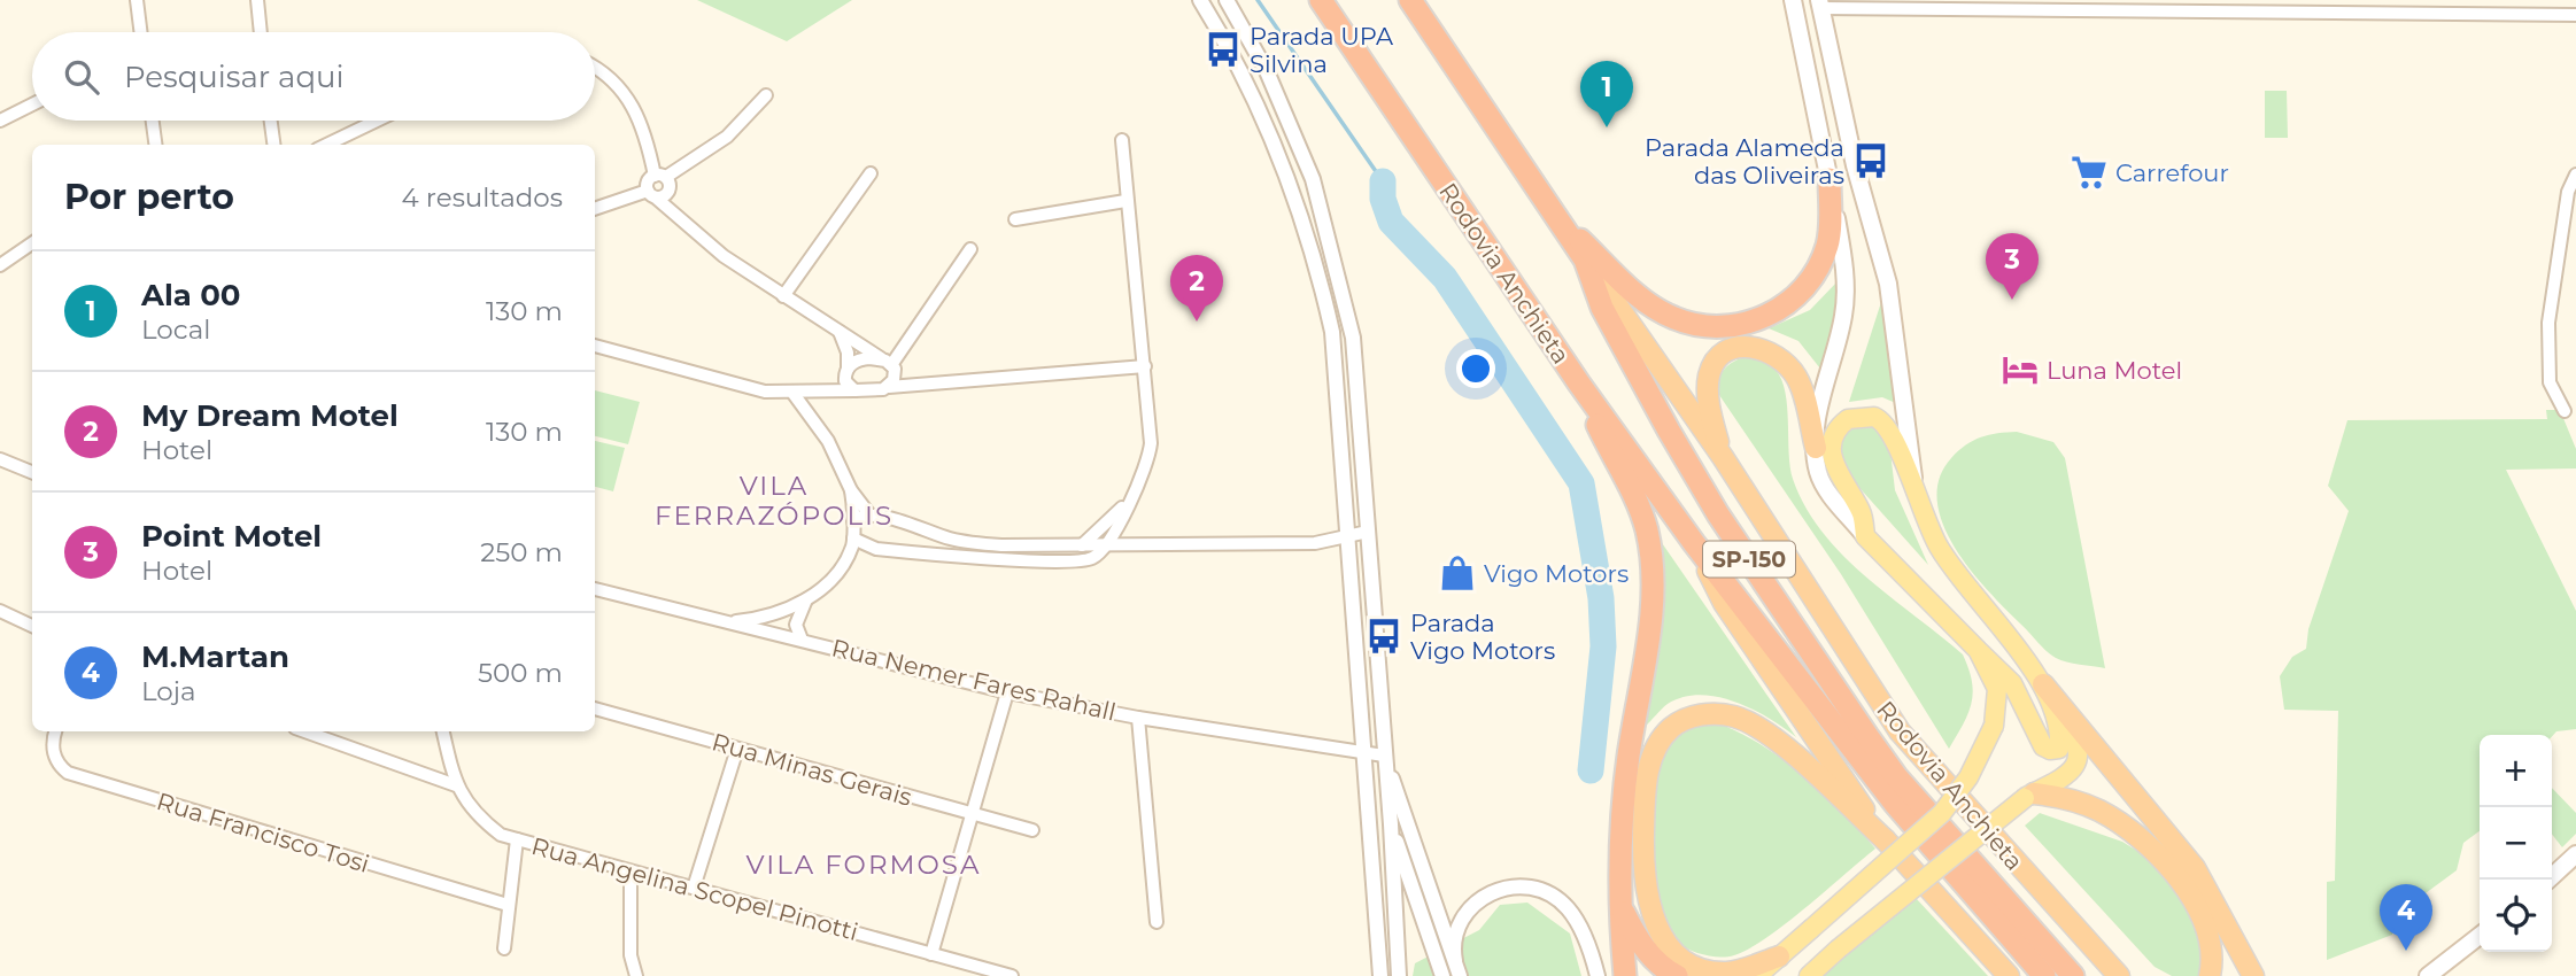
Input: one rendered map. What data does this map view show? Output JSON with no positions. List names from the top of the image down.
{
  "streets": {
    "highway": ["Rodovia Anchieta", "SP-150"],
    "street": [
      "Rua Nemer Fares Rahall",
      "Rua Minas Gerais",
      "Rua Francisco Tosi",
      "Rua Angelina Scopel Pinotti"
    ]
  },
  "districts": ["VILA FERRAZÓPOLIS", "VILA FORMOSA"],
  "places": {
    "bus stop": ["Parada UPA Silvina", "Parada Alameda das Oliveiras", "Parada Vigo Motors"],
    "supermarket": ["Carrefour"],
    "hotel": ["Luna Motel"],
    "shop": ["Vigo Motors"]
  },
  "page": {
    "search": "Pesquisar aqui",
    "pins": [
      "1",
      "3",
      "2",
      "4"
    ],
    "heading": ["Por perto", "4 resultados"],
    "list": [
      {
        "mark": "1",
        "name": "Ala 00",
        "note": "Local",
        "value": "130 m"
      },
      {
        "mark": "2",
        "name": "My Dream Motel",
        "note": "Hotel",
        "value": "130 m"
      },
      {
        "mark": "3",
        "name": "Point Motel",
        "note": "Hotel",
        "value": "250 m"
      },
      {
        "mark": "4",
        "name": "M.Martan",
        "note": "Loja",
        "value": "500 m"
      }
    ],
    "map_buttons": ["+", "−"]
  }
}
